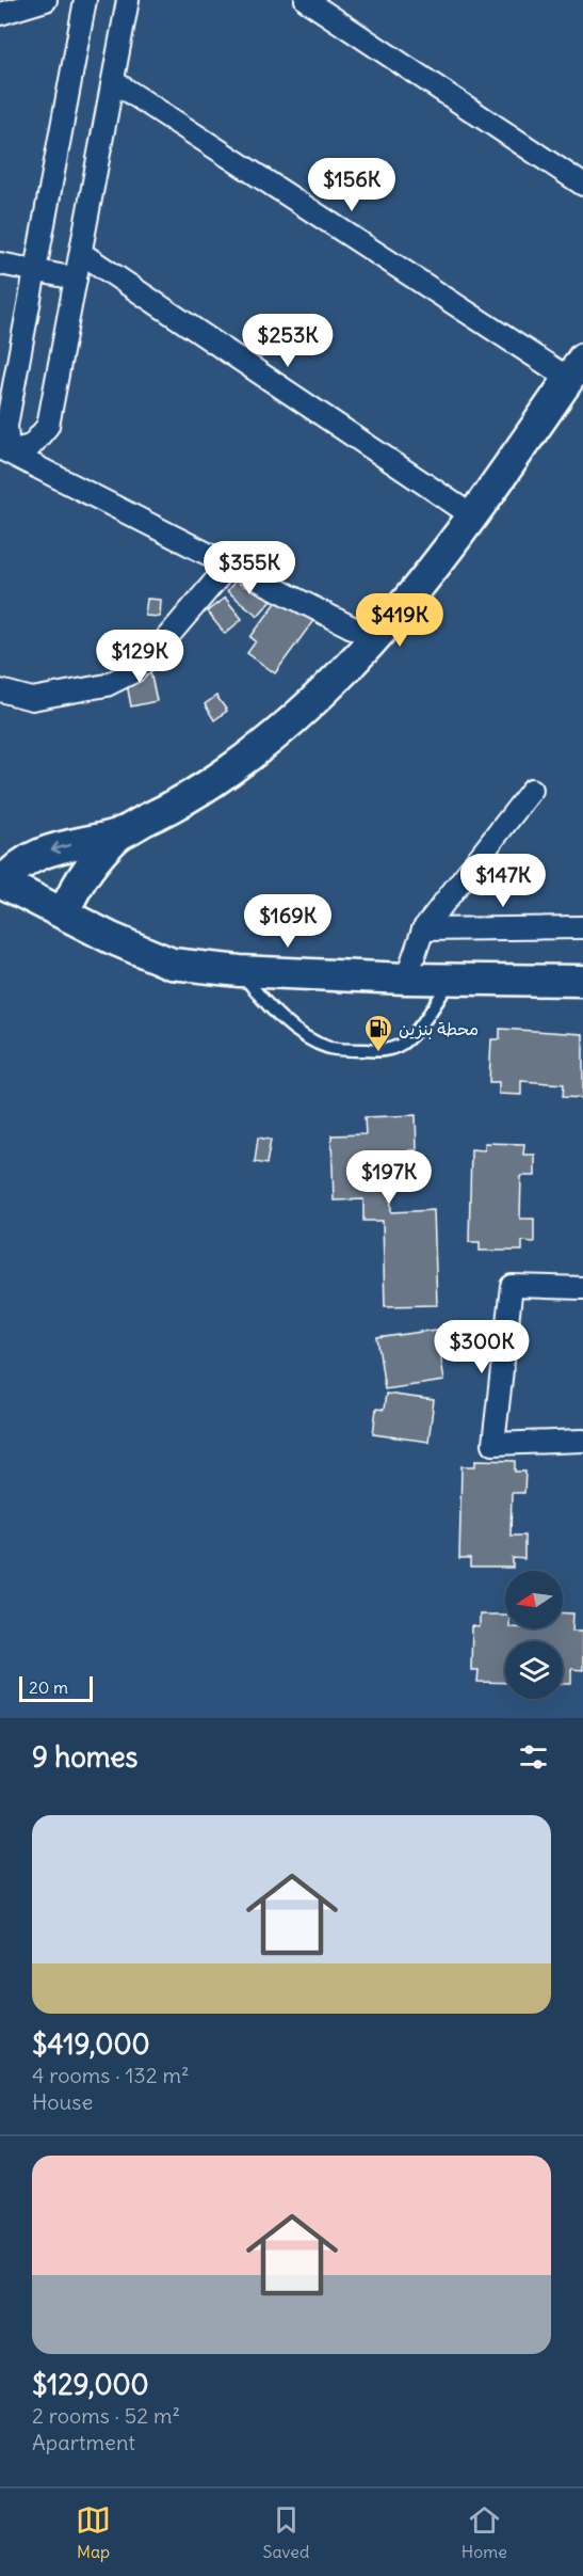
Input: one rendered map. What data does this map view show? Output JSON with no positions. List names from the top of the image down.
{
  "places": {
    "fuel station": ["محطة بنزين"]
  },
  "scale_bar": "20 m",
  "north": "left",
  "page": {
    "price": [
      "$156K",
      "$253K",
      "$355K",
      "$419K",
      "$129K",
      "$147K",
      "$169K",
      "$197K",
      "$300K"
    ],
    "scale": "20 m",
    "heading": "9 homes",
    "list": [
      {
        "name": "$419,000",
        "note": "4 rooms · 132 m² · House"
      },
      {
        "name": "$129,000",
        "note": "2 rooms · 52 m² · Apartment"
      }
    ],
    "tabs": ["Map", "Saved", "Home"]
  }
}
